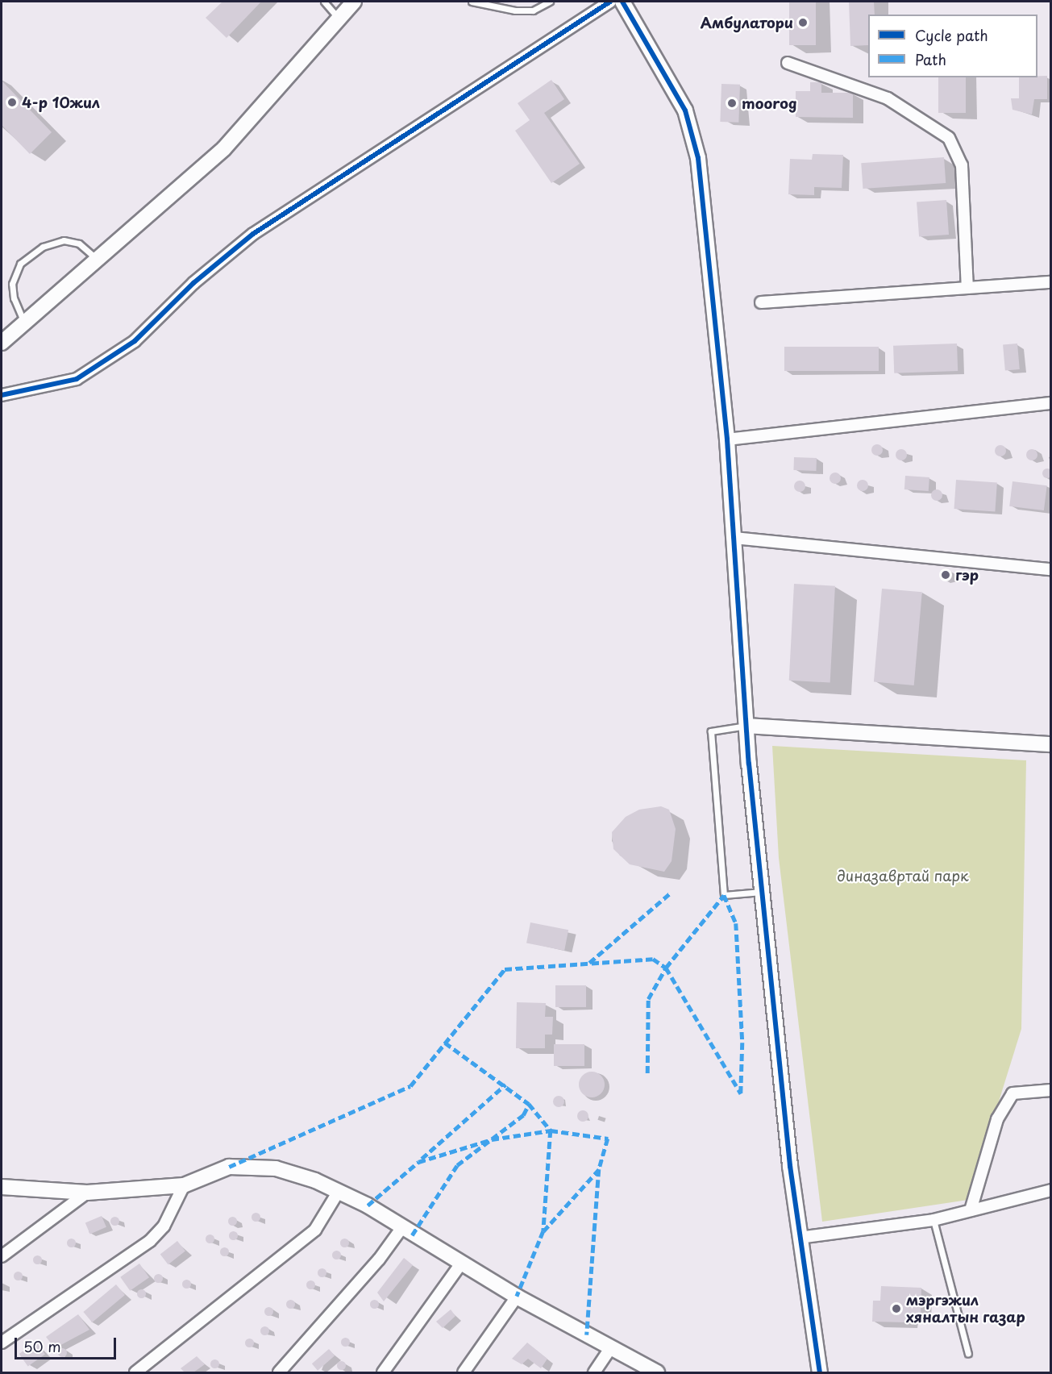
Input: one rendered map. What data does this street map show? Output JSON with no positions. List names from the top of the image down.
{
  "parks": ["диназавртай парк"],
  "places": [
    "Амбулатори",
    "4-р 10жил",
    "moorog",
    "гэр",
    "мэргэжил хяналтын газар"
  ],
  "legend": ["Cycle path", "Path"],
  "scale_bar": "50 m"
}
